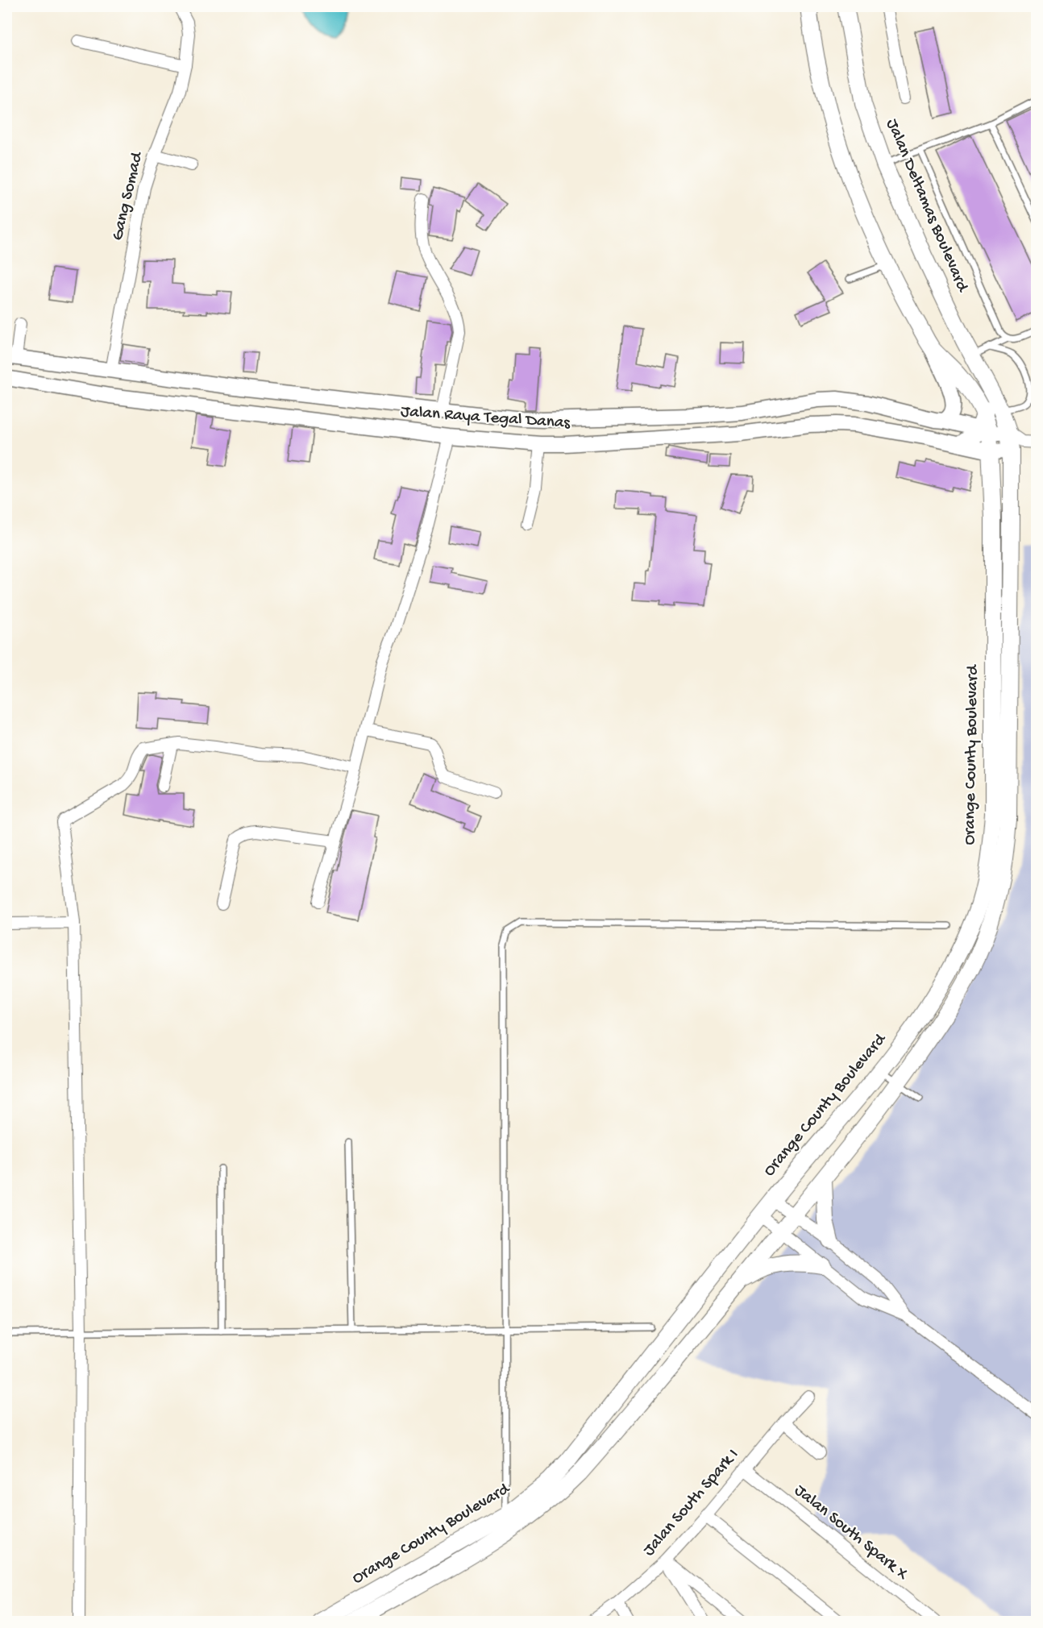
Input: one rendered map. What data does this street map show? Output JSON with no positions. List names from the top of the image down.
{
  "streets": {
    "main road": ["Jalan Deltamas Boulevard", "Orange County Boulevard"],
    "street": [
      "Gang Somad",
      "Jalan Raya Tegal Danas",
      "Jalan South Spark I",
      "Jalan South Spark X"
    ]
  },
  "crossings": [
    ["Gang Somad", "Jalan Raya Tegal Danas"],
    ["Jalan Deltamas Boulevard", "Jalan Raya Tegal Danas"],
    ["Jalan Deltamas Boulevard", "Orange County Boulevard"],
    ["Jalan Raya Tegal Danas", "Orange County Boulevard"],
    ["Jalan South Spark I", "Jalan South Spark X"]
  ]
}
